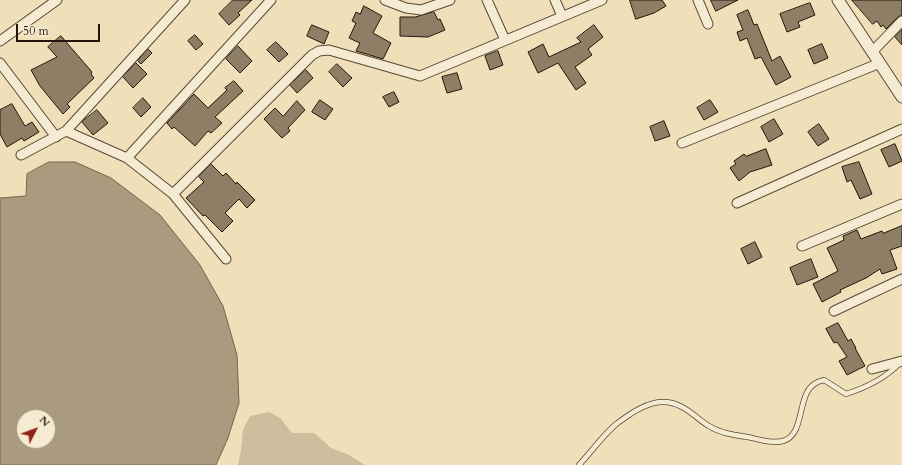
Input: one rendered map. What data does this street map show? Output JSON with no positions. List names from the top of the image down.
{
  "scale_bar": "50 m",
  "north": "top right"
}
